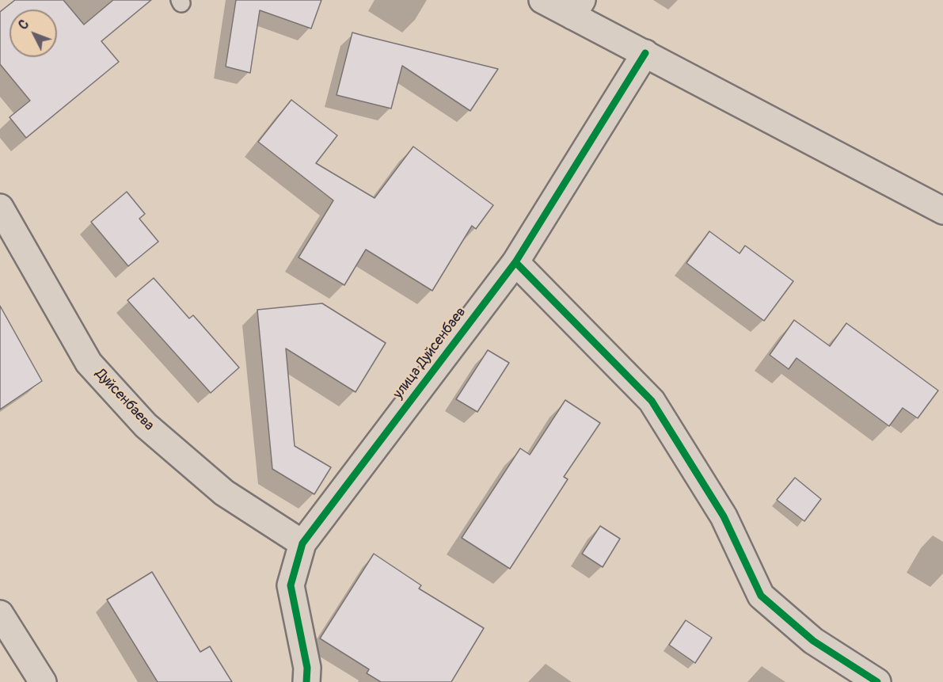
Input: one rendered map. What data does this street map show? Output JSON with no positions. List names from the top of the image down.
{
  "streets": {
    "street": ["улица Дуйсенбаев", "Дуйсенбаева"]
  },
  "crossings": [
    ["улица Дуйсенбаев", "Дуйсенбаева"]
  ],
  "north": "top left"
}
